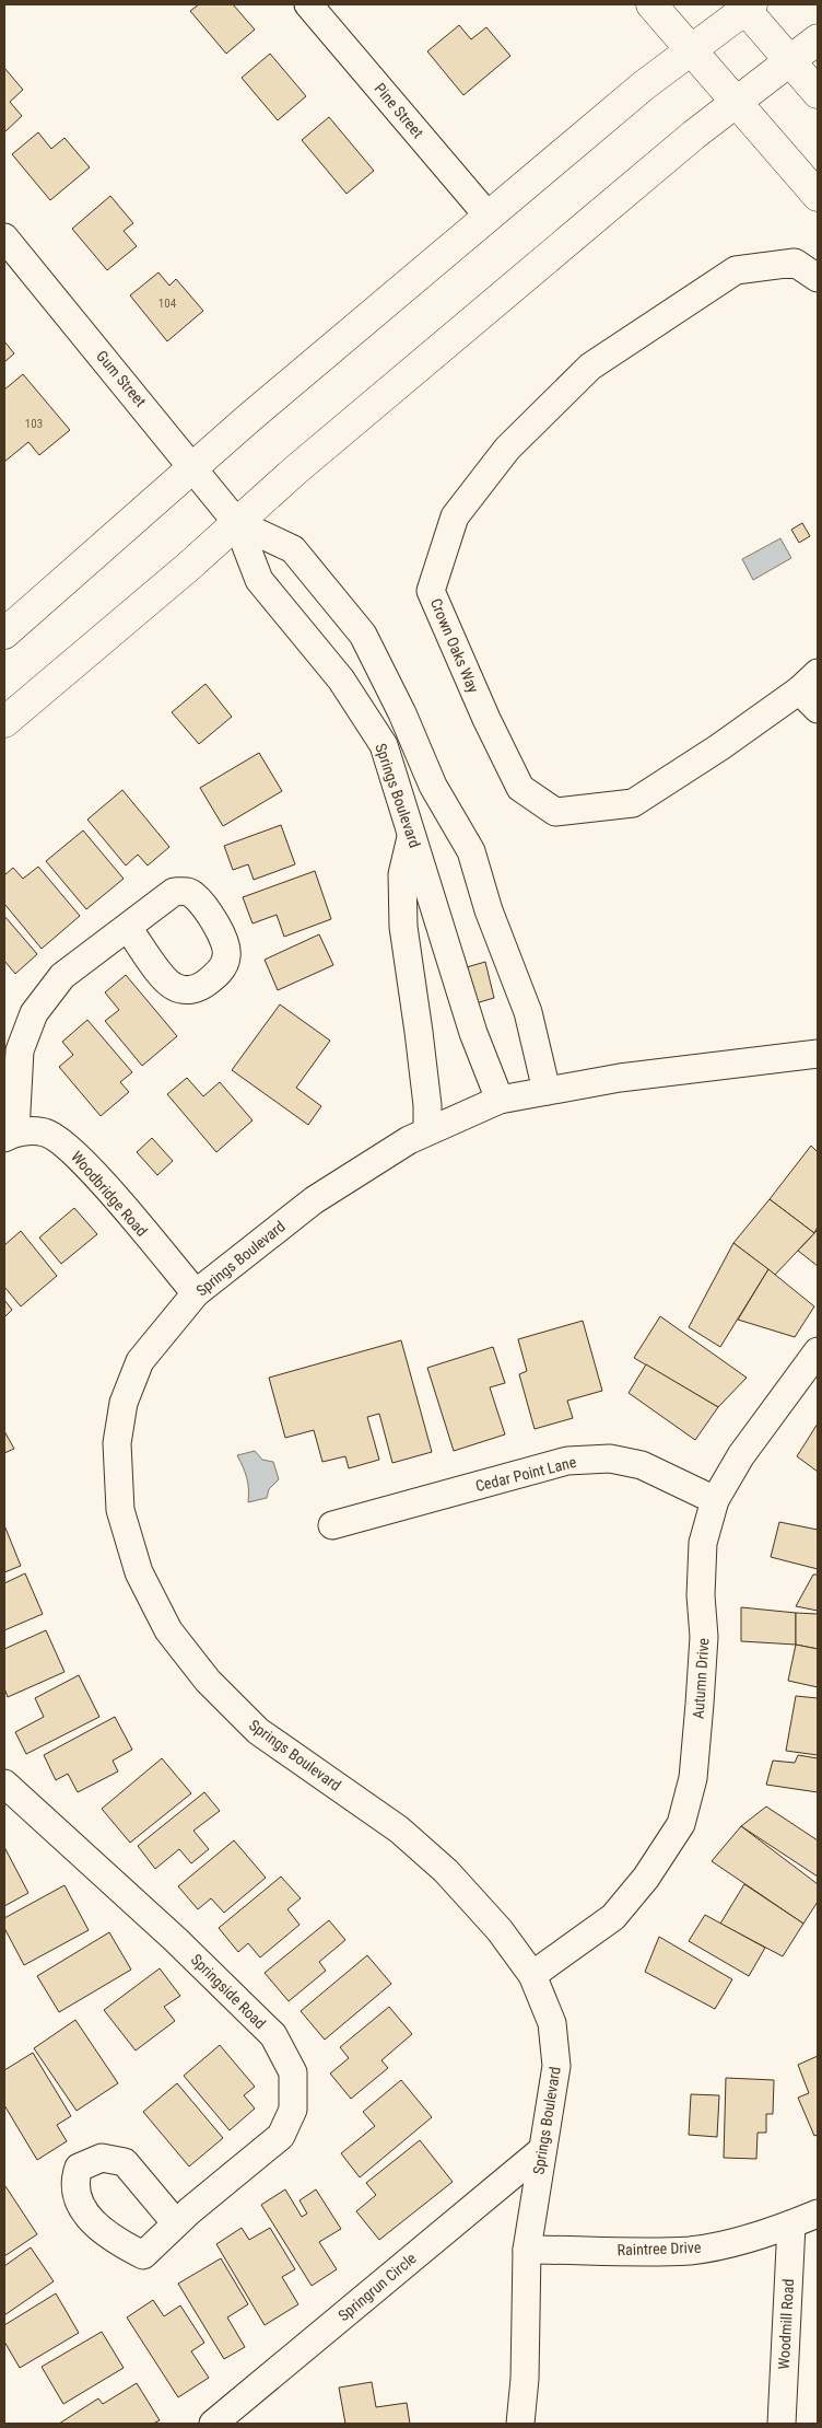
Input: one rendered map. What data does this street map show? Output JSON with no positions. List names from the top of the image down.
{
  "streets": {
    "street": [
      "Pine Street",
      "Gum Street",
      "Crown Oaks Way",
      "Springs Boulevard",
      "Woodbridge Road",
      "Cedar Point Lane",
      "Autumn Drive",
      "Springside Road",
      "Raintree Drive",
      "Springrun Circle",
      "Woodmill Road"
    ]
  },
  "crossings": [
    ["Gum Street", "Springs Boulevard"],
    ["Springs Boulevard", "Woodbridge Road"],
    ["Springs Boulevard", "Autumn Drive"],
    ["Springs Boulevard", "Raintree Drive"],
    ["Springs Boulevard", "Springrun Circle"],
    ["Cedar Point Lane", "Autumn Drive"],
    ["Raintree Drive", "Woodmill Road"]
  ],
  "house_numbers": ["104", "103"]
}
